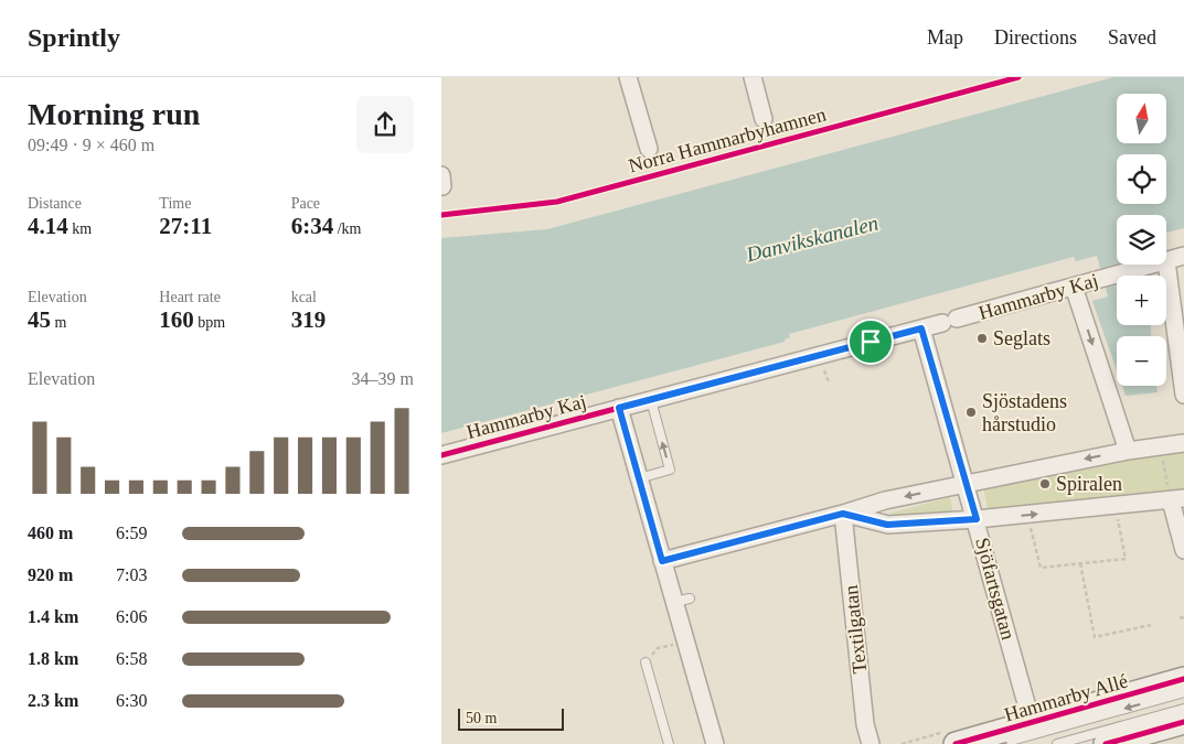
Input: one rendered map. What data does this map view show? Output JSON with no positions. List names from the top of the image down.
{
  "streets": {
    "street": [
      "Hammarby Kaj",
      "Sjöfartsgatan",
      "Textilgatan",
      "Hammarby Allé"
    ],
    "cycle path": ["Norra Hammarbyhamnen"]
  },
  "crossings": [
    ["Hammarby Kaj", "Sjöfartsgatan"],
    ["Sjöfartsgatan", "Hammarby Allé"]
  ],
  "water": ["Danvikskanalen"],
  "places": ["Seglats", "Sjöstadens hårstudio", "Spiralen"],
  "scale_bar": "50 m",
  "north": "top",
  "page": {
    "header": "Sprintly",
    "nav": ["Map", "Directions", "Saved"],
    "heading": ["Morning run", "09:49 · 9 × 460 m"],
    "map_buttons": ["+", "−"],
    "stats": [
      ["Distance", "4.14 km"],
      ["Time", "27:11"],
      ["Pace", "6:34 /km"],
      ["Elevation", "45 m"],
      ["Heart rate", "160 bpm"],
      ["kcal", "319"]
    ],
    "chart": ["Elevation", "34–39 m"],
    "list": [
      {
        "name": "460 m",
        "note": "6:59"
      },
      {
        "name": "920 m",
        "note": "7:03"
      },
      {
        "name": "1.4 km",
        "note": "6:06"
      },
      {
        "name": "1.8 km",
        "note": "6:58"
      },
      {
        "name": "2.3 km",
        "note": "6:30"
      }
    ],
    "scale": "50 m"
  }
}
